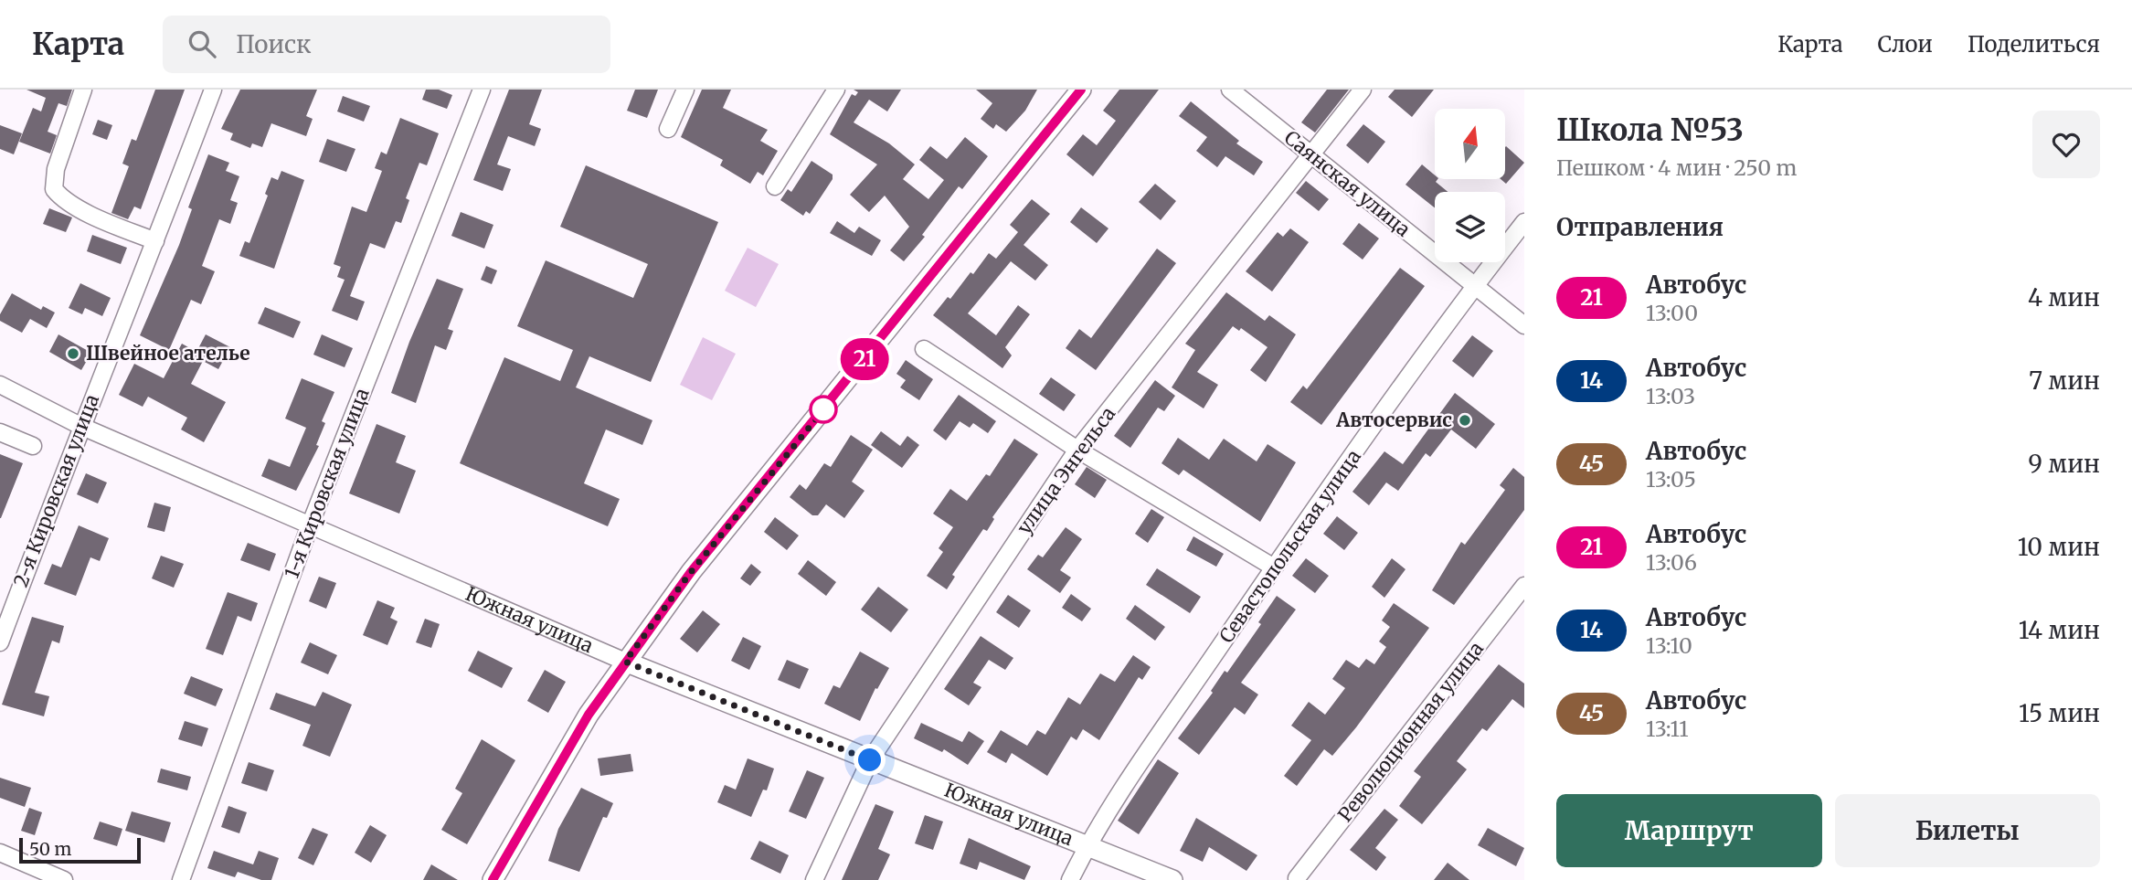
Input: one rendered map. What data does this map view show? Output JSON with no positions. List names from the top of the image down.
{
  "streets": {
    "main road": ["Южная улица"],
    "street": [
      "Саянская улица",
      "улица Энгельса",
      "1-я Кировская улица",
      "2-я Кировская улица",
      "Севастопольская улица",
      "Революционная улица"
    ]
  },
  "crossings": [
    ["Саянская улица", "улица Энгельса"],
    ["Саянская улица", "Севастопольская улица"],
    ["улица Энгельса", "Южная улица"],
    ["1-я Кировская улица", "Южная улица"],
    ["2-я Кировская улица", "Южная улица"],
    ["Севастопольская улица", "Южная улица"]
  ],
  "places": ["Швейное ателье", "Автосервис"],
  "lines": ["bus line 21"],
  "scale_bar": "50 m",
  "north": "top",
  "page": {
    "header": "Карта",
    "search": "Поиск",
    "nav": ["Карта", "Слои", "Поделиться"],
    "on_map": "21",
    "heading": [
      ["Школа №53", "Пешком · 4 мин · 250 m"],
      "Отправления"
    ],
    "list": [
      {
        "mark": "21",
        "name": "Автобус",
        "note": "13:00",
        "value": "4 мин"
      },
      {
        "mark": "14",
        "name": "Автобус",
        "note": "13:03",
        "value": "7 мин"
      },
      {
        "mark": "45",
        "name": "Автобус",
        "note": "13:05",
        "value": "9 мин"
      },
      {
        "mark": "21",
        "name": "Автобус",
        "note": "13:06",
        "value": "10 мин"
      },
      {
        "mark": "14",
        "name": "Автобус",
        "note": "13:10",
        "value": "14 мин"
      },
      {
        "mark": "45",
        "name": "Автобус",
        "note": "13:11",
        "value": "15 мин"
      }
    ],
    "buttons": ["Маршрут", "Билеты"],
    "scale": "50 m"
  }
}
